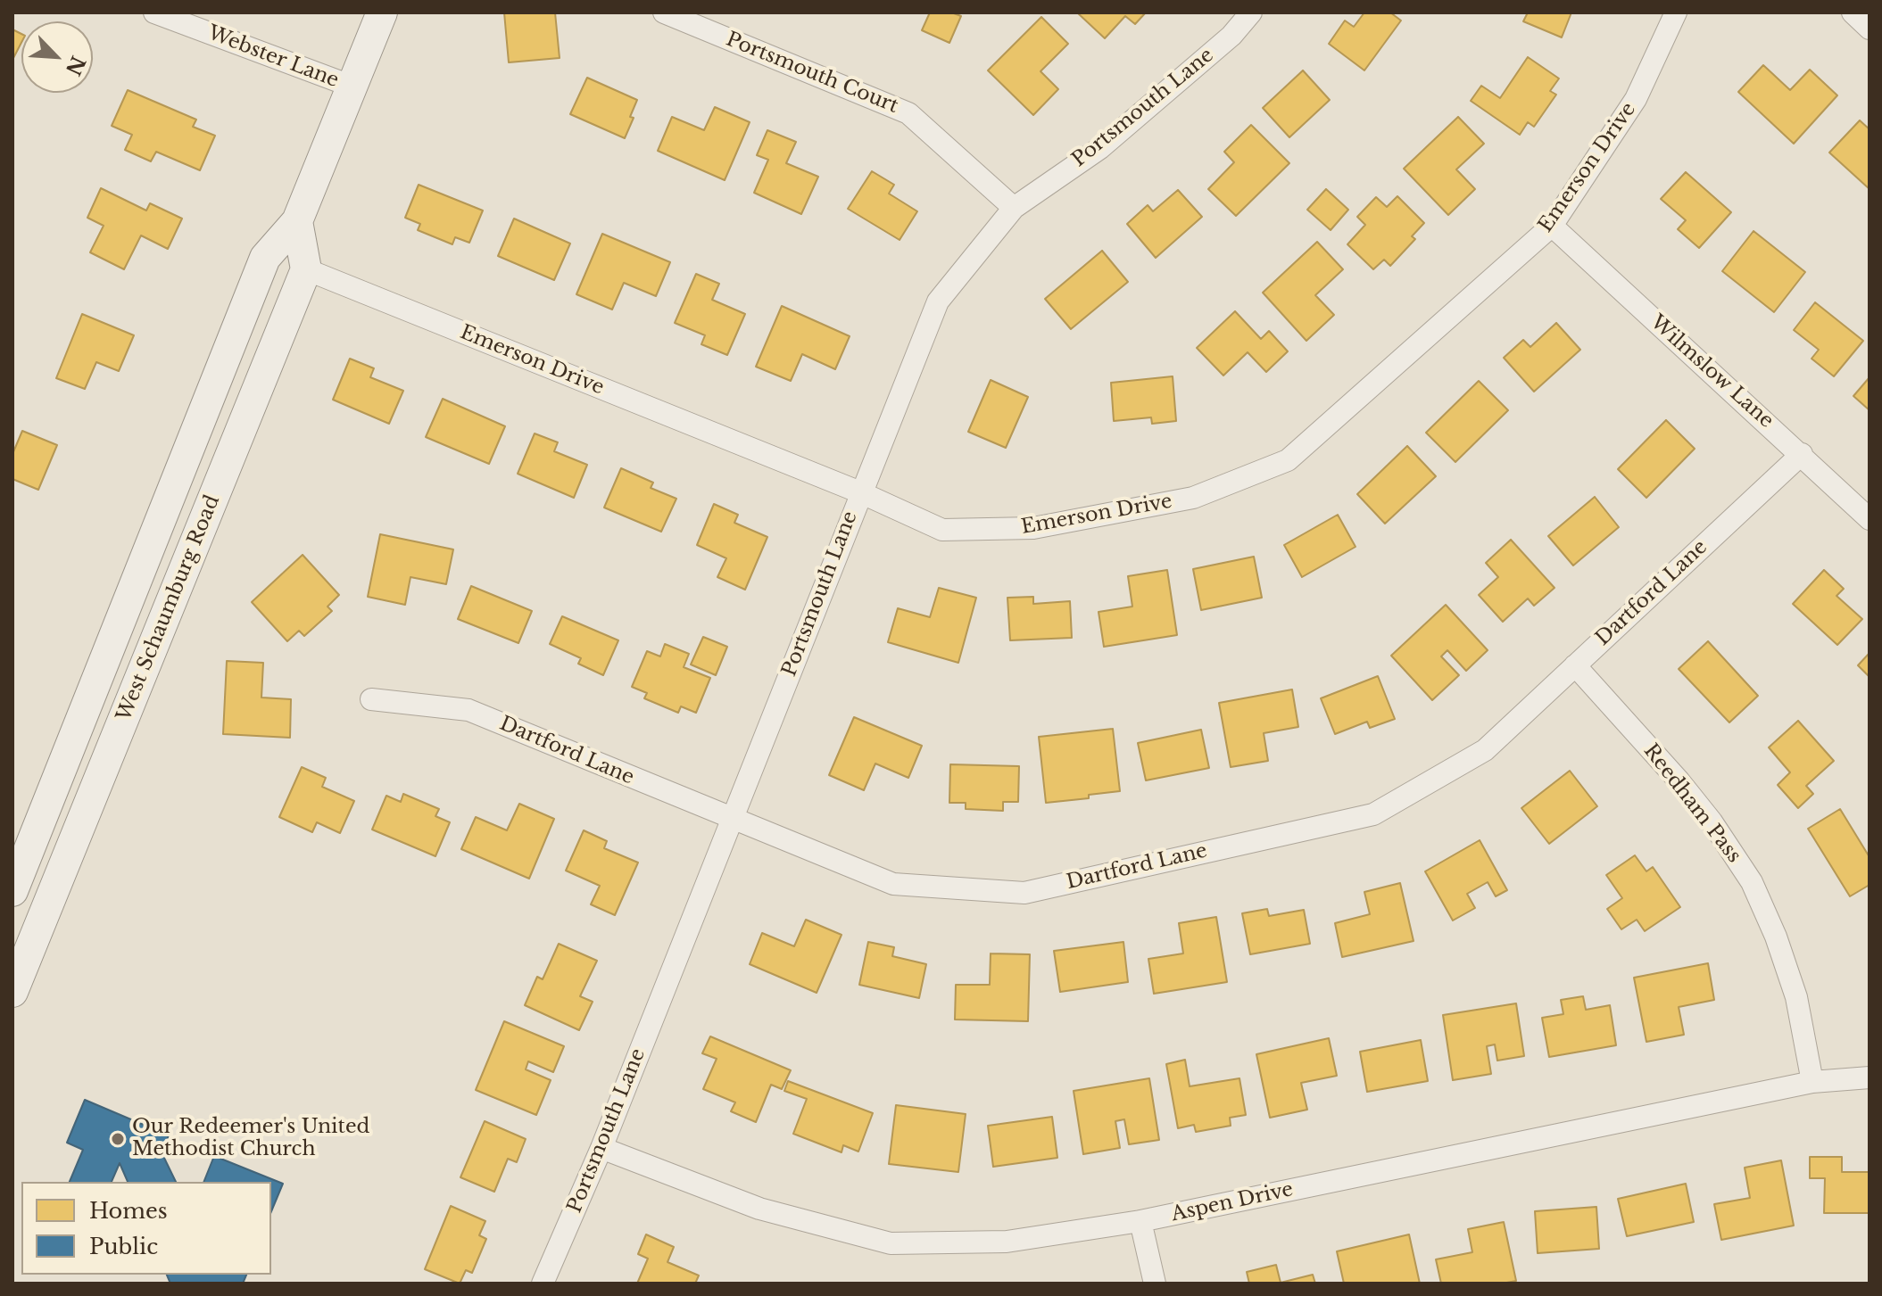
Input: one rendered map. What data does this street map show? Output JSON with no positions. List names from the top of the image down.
{
  "streets": {
    "main road": ["West Schaumburg Road"],
    "street": [
      "Webster Lane",
      "Portsmouth Court",
      "Portsmouth Lane",
      "Emerson Drive",
      "Wilmslow Lane",
      "Dartford Lane",
      "Reedham Pass",
      "Aspen Drive"
    ]
  },
  "crossings": [
    ["Webster Lane", "West Schaumburg Road"],
    ["Portsmouth Court", "Portsmouth Lane"],
    ["Portsmouth Lane", "Emerson Drive"],
    ["Portsmouth Lane", "Dartford Lane"],
    ["Portsmouth Lane", "Aspen Drive"],
    ["Emerson Drive", "Wilmslow Lane"],
    ["Emerson Drive", "West Schaumburg Road"],
    ["Wilmslow Lane", "Dartford Lane"],
    ["Dartford Lane", "Reedham Pass"],
    ["Reedham Pass", "Aspen Drive"]
  ],
  "places": ["Our Redeemer's United Methodist Church"],
  "legend": ["Homes", "Public"],
  "north": "bottom right"
}
